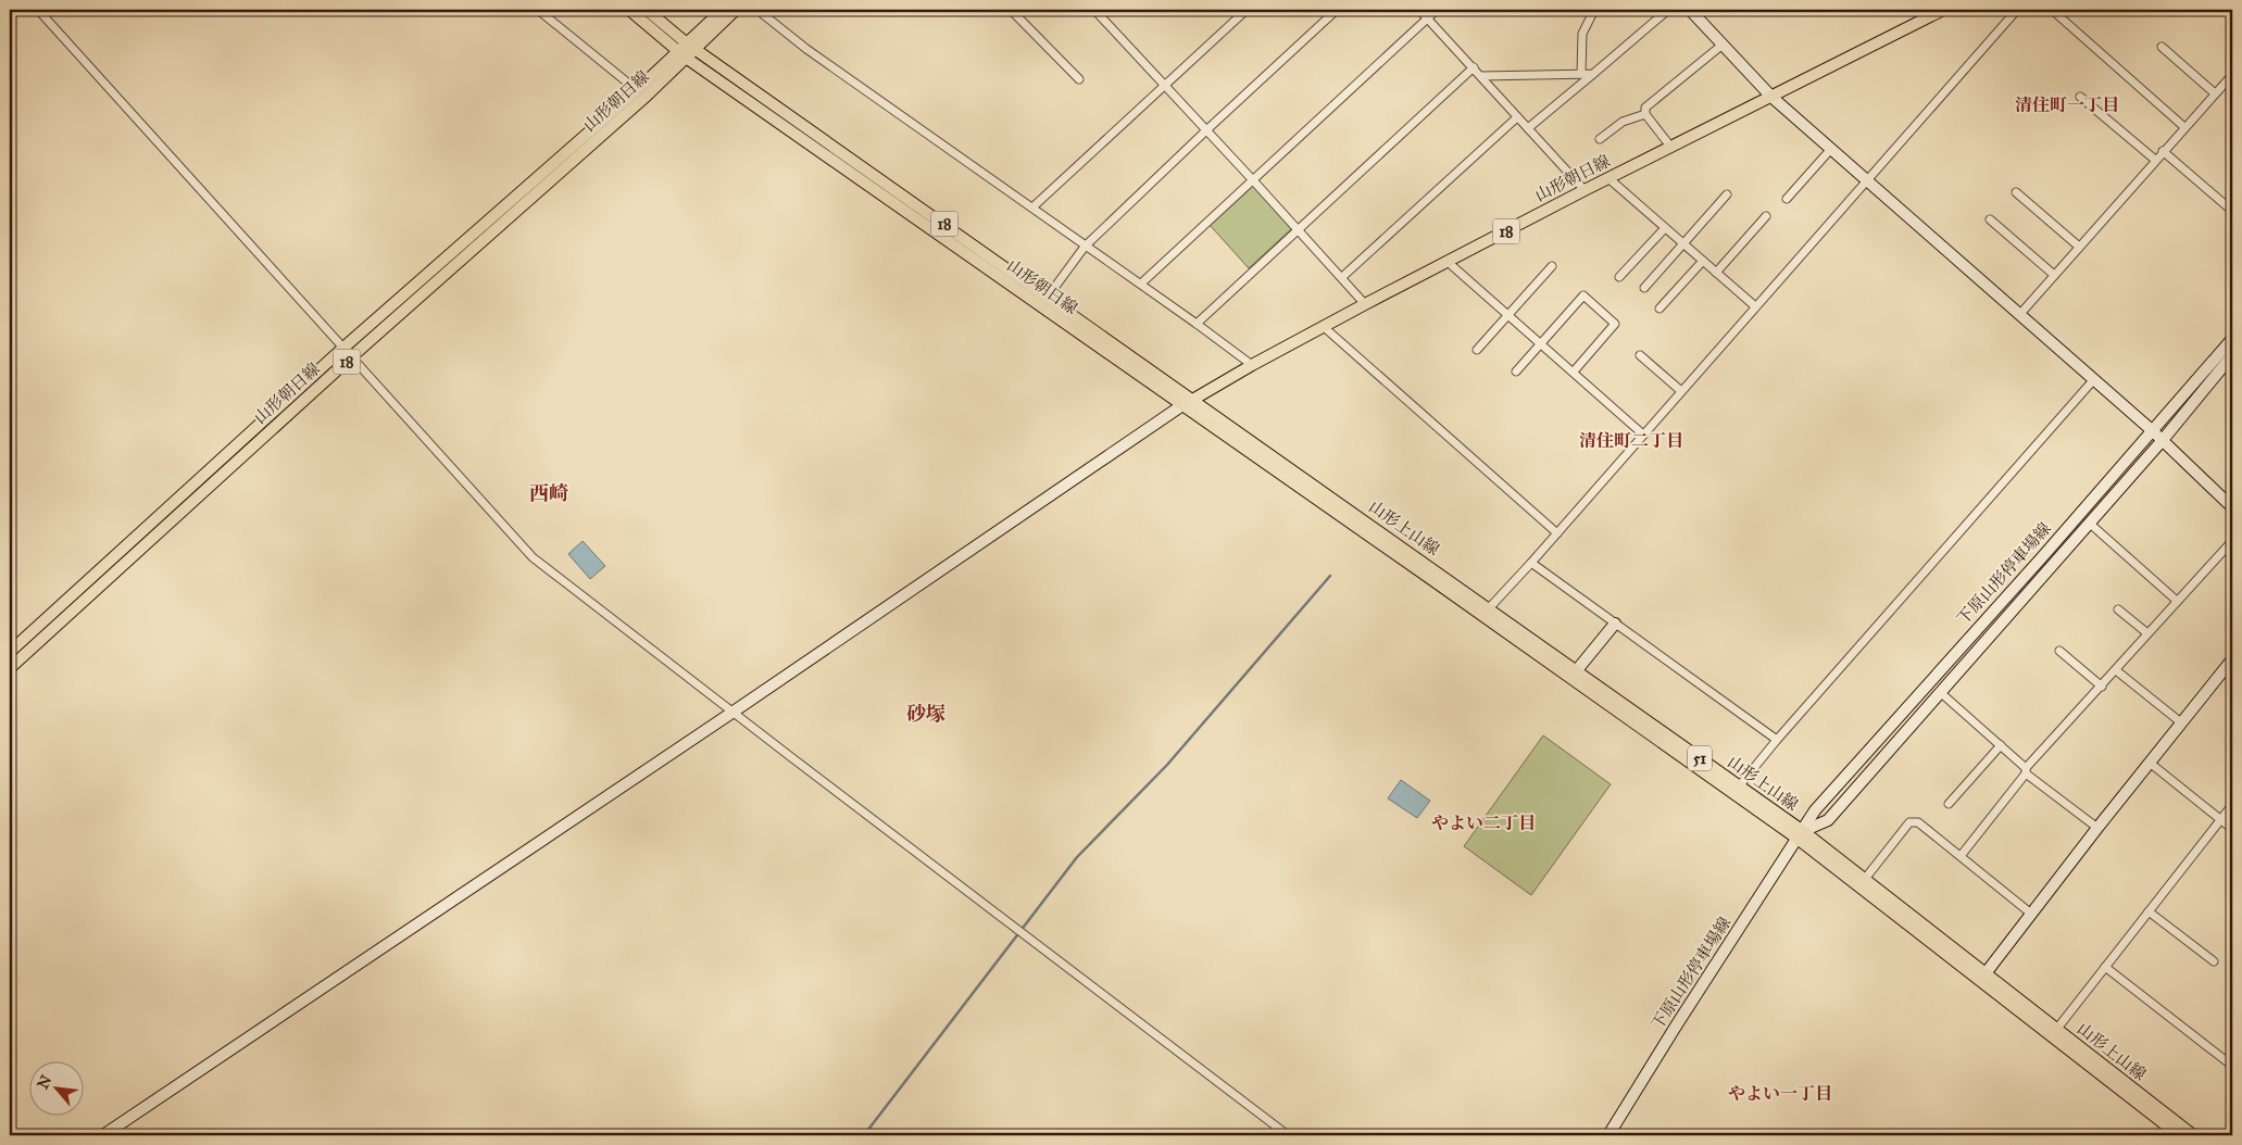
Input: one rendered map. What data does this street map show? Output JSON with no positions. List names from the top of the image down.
{
  "streets": {
    "main road": [
      "山形朝日線",
      "18",
      "山形上山線",
      "51"
    ],
    "street": ["下原山形停車場線"]
  },
  "crossings": [
    ["山形朝日線", "山形上山線"],
    ["山形上山線", "下原山形停車場線"]
  ],
  "districts": [
    "清住町一丁目",
    "清住町二丁目",
    "西崎",
    "砂塚",
    "やよい二丁目",
    "やよい一丁目"
  ],
  "north": "top left"
}
